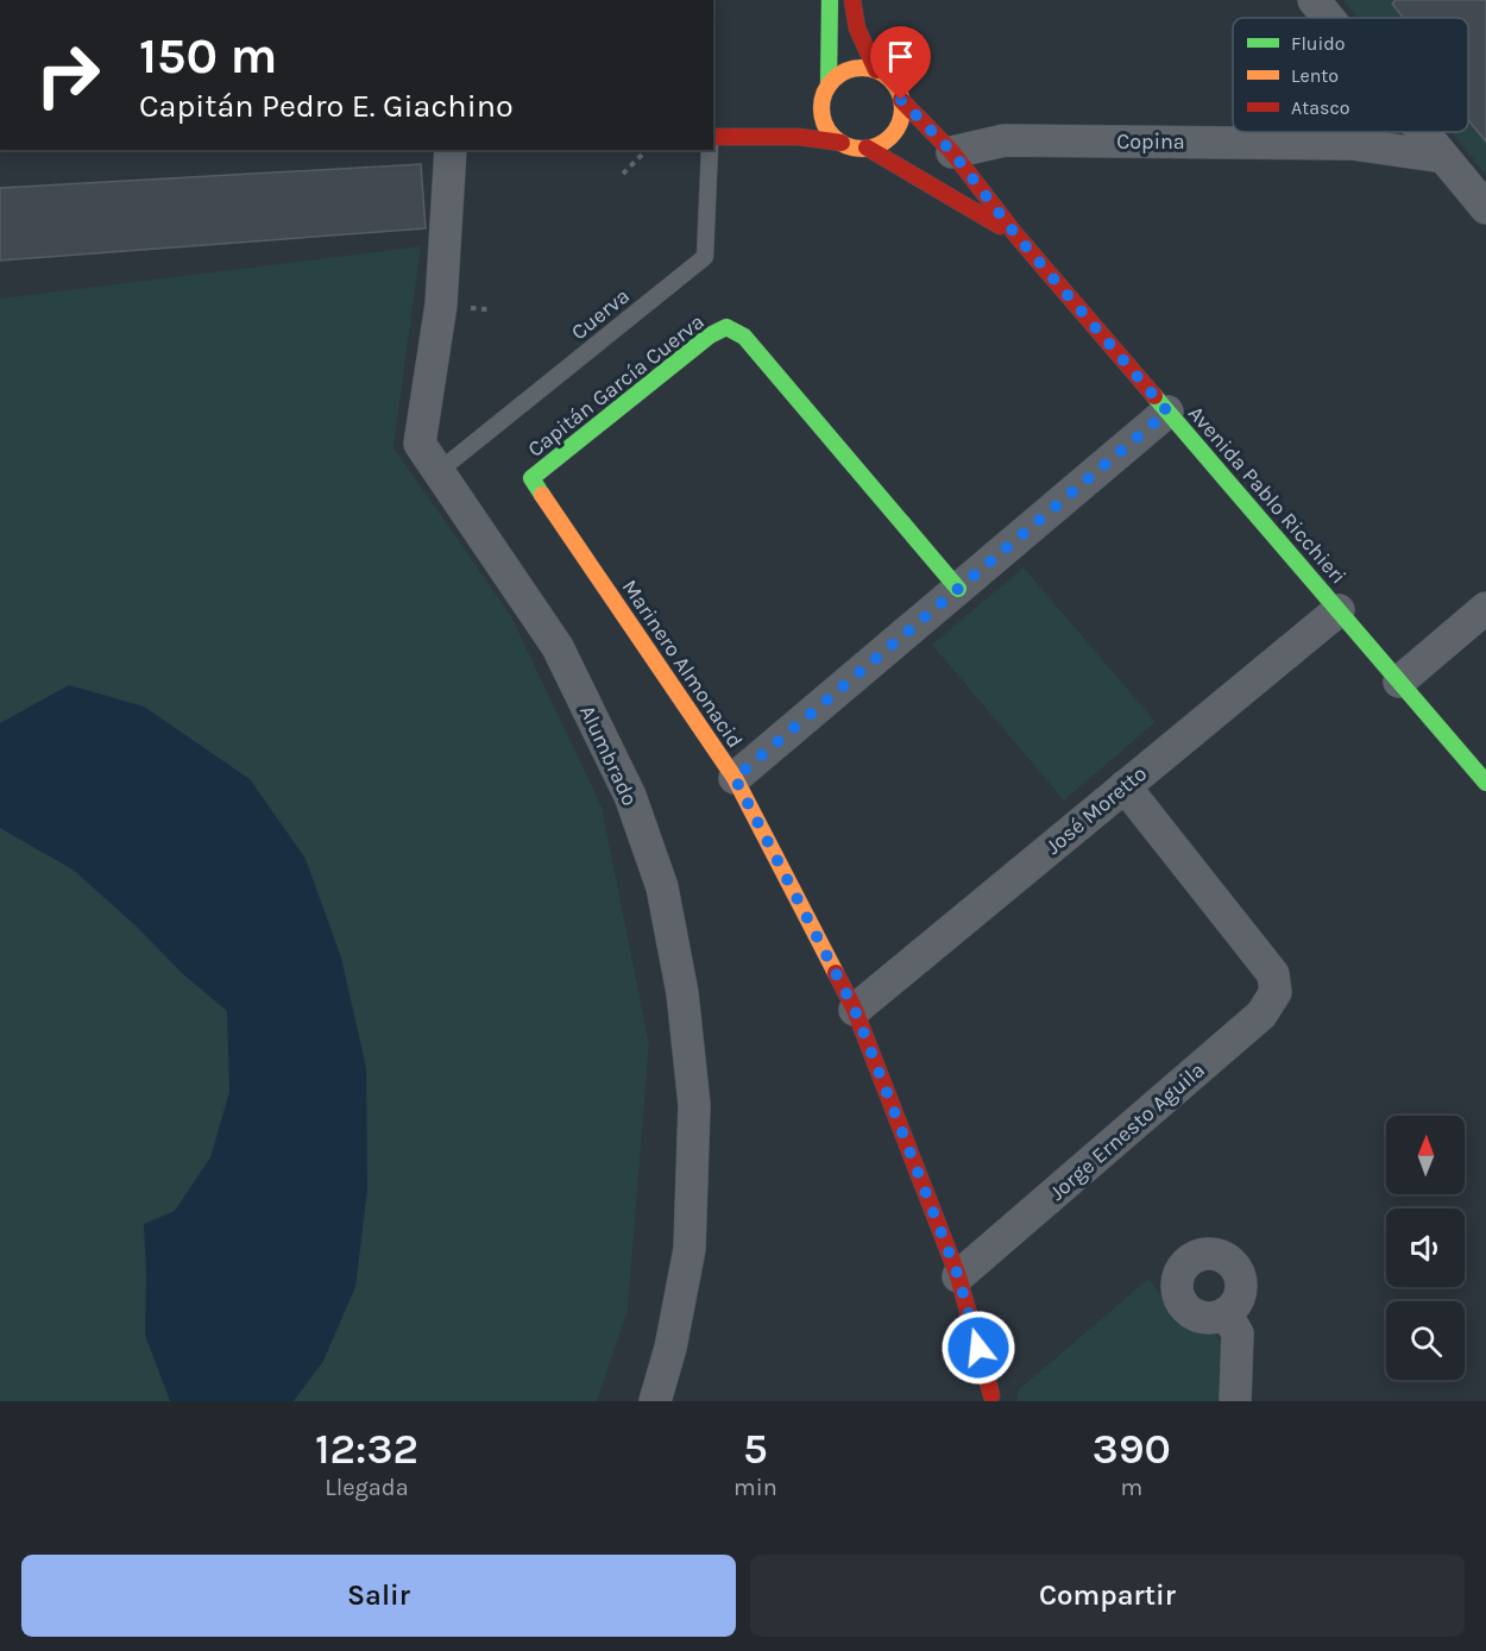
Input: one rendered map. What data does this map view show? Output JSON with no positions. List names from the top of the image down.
{
  "streets": {
    "main road": ["Capitán García Cuerva", "Avenida Pablo Ricchieri", "Marinero Almonacid"],
    "street": [
      "Copina",
      "Alumbrado",
      "José Moretto",
      "Jorge Ernesto Aguila"
    ],
    "lane": ["Cuerva"]
  },
  "crossings": [
    ["Copina", "Avenida Pablo Ricchieri"],
    ["Cuerva", "Alumbrado"],
    ["Capitán García Cuerva", "Marinero Almonacid"],
    ["Avenida Pablo Ricchieri", "José Moretto"],
    ["Marinero Almonacid", "José Moretto"],
    ["Marinero Almonacid", "Jorge Ernesto Aguila"],
    ["José Moretto", "Jorge Ernesto Aguila"]
  ],
  "legend": ["Fluido", "Lento", "Atasco"],
  "north": "top",
  "page": {
    "turn": ["150 m", "Capitán Pedro E. Giachino"],
    "eta": [
      "12:32",
      "Llegada",
      "5",
      "min",
      "390",
      "m"
    ],
    "buttons": ["Salir", "Compartir"]
  }
}
